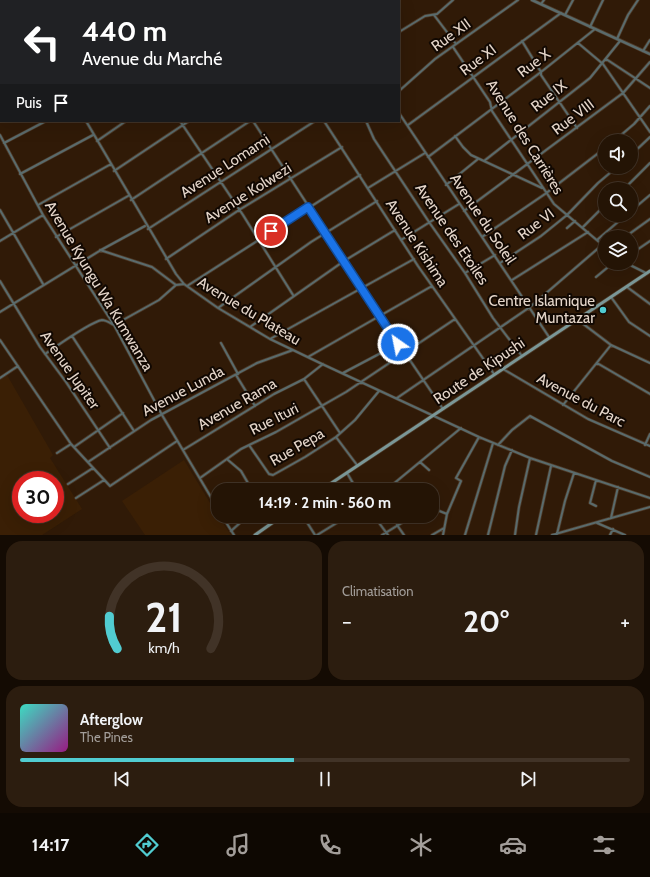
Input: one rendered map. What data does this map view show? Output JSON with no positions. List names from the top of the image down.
{
  "streets": {
    "main road": ["Route de Kipushi"],
    "street": [
      "Rue XII",
      "Rue XI",
      "Rue X",
      "Rue IX",
      "Rue VIII",
      "Avenue des Carrières",
      "Avenue Lomami",
      "Avenue Kolwezi",
      "Avenue du Soleil",
      "Rue VI",
      "Avenue des Etoiles",
      "Avenue Kishima",
      "Avenue Kyungu Wa Kumwanza",
      "Avenue du Plateau",
      "Avenue Jupiter",
      "Avenue Lunda",
      "Avenue du Parc",
      "Avenue Rama",
      "Rue Ituri",
      "Rue Pepa"
    ]
  },
  "crossings": [
    ["Rue XII", "Avenue des Carrières"],
    ["Rue XI", "Avenue des Carrières"],
    ["Rue XI", "Avenue du Soleil"],
    ["Rue X", "Avenue des Carrières"],
    ["Rue X", "Avenue du Soleil"],
    ["Rue IX", "Avenue des Carrières"],
    ["Rue VIII", "Avenue des Carrières"],
    ["Rue VIII", "Avenue du Soleil"],
    ["Avenue des Carrières", "Rue VI"],
    ["Avenue Lomami", "Avenue du Plateau"],
    ["Avenue Kolwezi", "Avenue Kishima"],
    ["Avenue Kolwezi", "Avenue du Plateau"],
    ["Avenue du Soleil", "Rue VI"],
    ["Avenue du Soleil", "Route de Kipushi"],
    ["Avenue des Etoiles", "Route de Kipushi"],
    ["Avenue Kishima", "Route de Kipushi"],
    ["Avenue Kishima", "Rue Ituri"],
    ["Avenue Kyungu Wa Kumwanza", "Avenue Lunda"],
    ["Avenue Kyungu Wa Kumwanza", "Avenue Rama"],
    ["Avenue Kyungu Wa Kumwanza", "Rue Ituri"],
    ["Avenue du Plateau", "Route de Kipushi"],
    ["Avenue du Plateau", "Avenue Lunda"],
    ["Avenue du Plateau", "Avenue Rama"],
    ["Avenue du Plateau", "Rue Ituri"],
    ["Avenue Jupiter", "Avenue Lunda"],
    ["Route de Kipushi", "Avenue du Parc"],
    ["Route de Kipushi", "Rue Pepa"],
    ["Rue Ituri", "Rue Pepa"]
  ],
  "places": ["Centre Islamique Muntazar"],
  "page": {
    "turn": ["440 m", "Avenue du Marché"],
    "then": "Puis",
    "limit": "30",
    "trip": "14:19 · 2 min · 560 m",
    "tile": "Climatisation",
    "heat": ["−", "20°", "+"],
    "song": ["Afterglow", "The Pines"],
    "tabs": "14:17",
    "gauge": ["21", "km/h"]
  }
}
